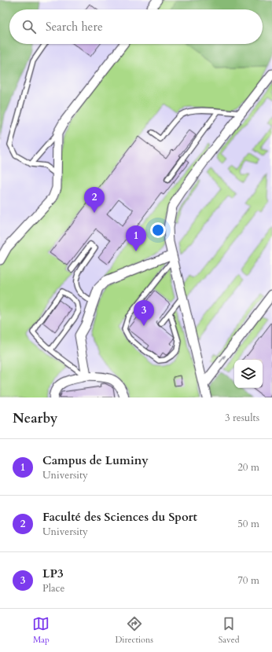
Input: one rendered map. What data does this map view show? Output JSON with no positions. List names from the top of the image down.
{
  "page": {
    "search": "Search here",
    "pins": ["2", "1", "3"],
    "heading": ["Nearby", "3 results"],
    "list": [
      {
        "mark": "1",
        "name": "Campus de Luminy",
        "note": "University",
        "value": "20 m"
      },
      {
        "mark": "2",
        "name": "Faculté des Sciences du Sport",
        "note": "University",
        "value": "50 m"
      },
      {
        "mark": "3",
        "name": "LP3",
        "note": "Place",
        "value": "70 m"
      }
    ],
    "nav": ["Map", "Directions", "Saved"]
  }
}
